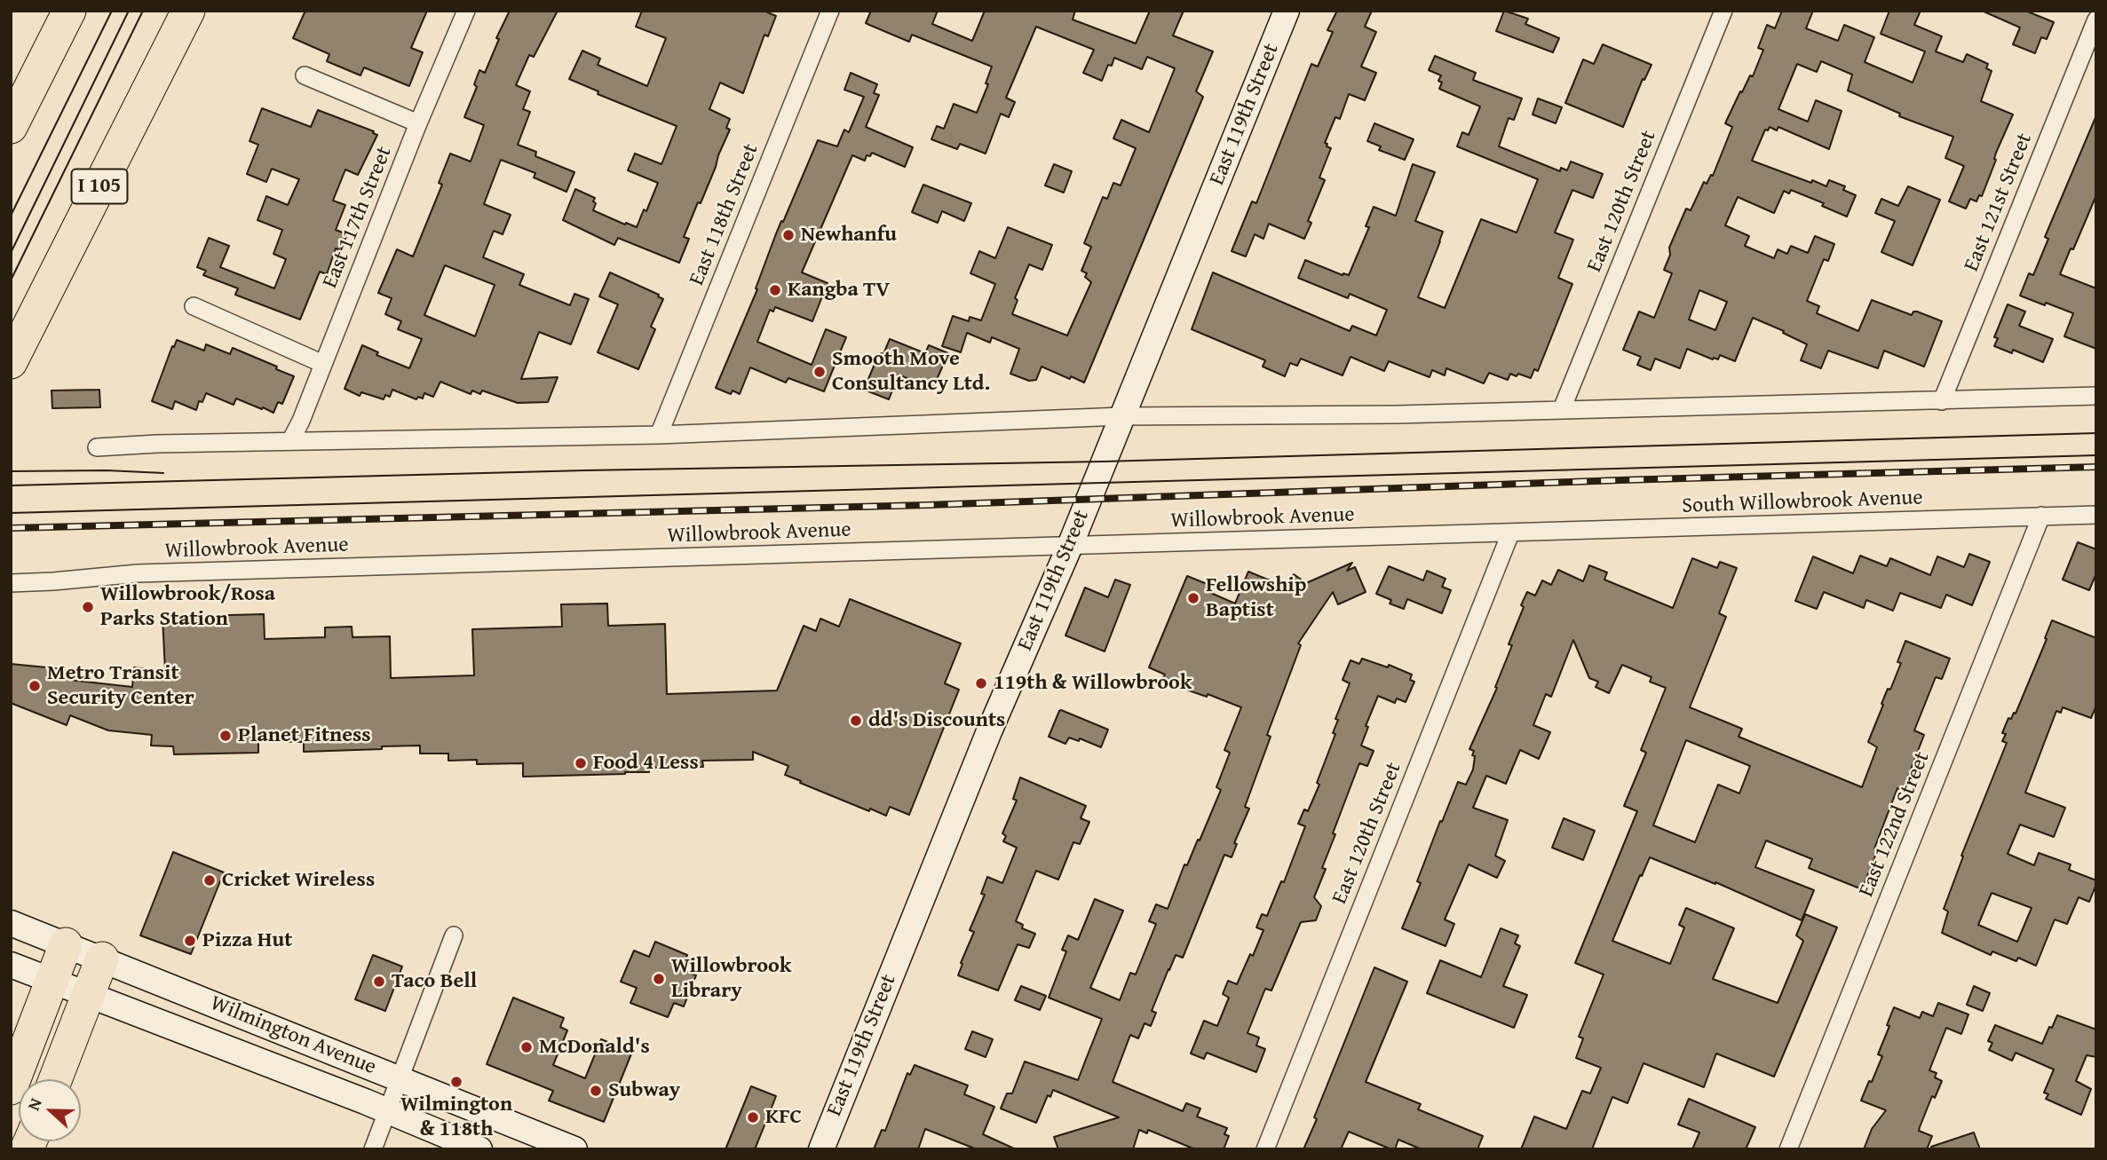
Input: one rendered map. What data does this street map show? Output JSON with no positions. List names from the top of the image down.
{
  "streets": {
    "highway": ["I 105"],
    "street": [
      "East 119th Street",
      "East 120th Street",
      "East 121st Street",
      "East 118th Street",
      "East 117th Street",
      "South Willowbrook Avenue",
      "Willowbrook Avenue",
      "East 122nd Street",
      "Wilmington Avenue"
    ]
  },
  "crossings": [
    ["East 119th Street", "Willowbrook Avenue"],
    ["East 120th Street", "South Willowbrook Avenue"],
    ["East 120th Street", "Willowbrook Avenue"],
    ["South Willowbrook Avenue", "Willowbrook Avenue"],
    ["South Willowbrook Avenue", "East 122nd Street"]
  ],
  "places": [
    "Newhanfu",
    "Kangba TV",
    "Smooth Move Consultancy Ltd.",
    "Fellowship Baptist",
    "Willowbrook/Rosa Parks Station",
    "119th & Willowbrook",
    "Metro Transit Security Center",
    "dd's Discounts",
    "Planet Fitness",
    "Food 4 Less",
    "Cricket Wireless",
    "Pizza Hut",
    "Willowbrook Library",
    "Taco Bell",
    "McDonald's",
    "Wilmington & 118th",
    "Subway",
    "KFC"
  ],
  "north": "left"
}
